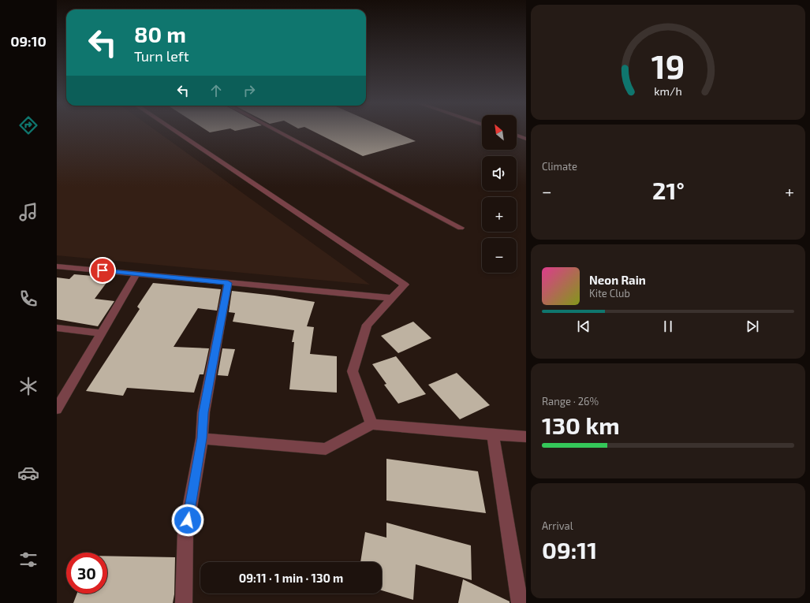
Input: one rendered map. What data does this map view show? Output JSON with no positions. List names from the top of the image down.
{
  "north": "top left",
  "page": {
    "tabs": "09:10",
    "turn": ["80 m", "Turn left"],
    "map_buttons": ["+", "−"],
    "tile": [
      "Climate",
      ["Range · 26%", "130 km"],
      ["Arrival", "09:11"]
    ],
    "heat": ["−", "21°", "+"],
    "song": ["Neon Rain", "Kite Club"],
    "limit": "30",
    "trip": "09:11 · 1 min · 130 m",
    "gauge": ["19", "km/h"]
  }
}
